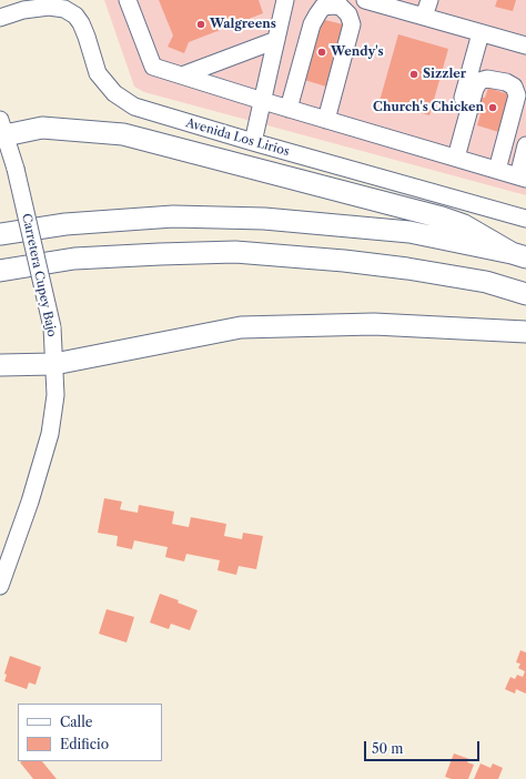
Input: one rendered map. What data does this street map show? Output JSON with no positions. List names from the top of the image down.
{
  "streets": {
    "street": ["Avenida Los Lirios", "Carretera Cupey Bajo"]
  },
  "places": [
    "Walgreens",
    "Wendy's",
    "Sizzler",
    "Church's Chicken"
  ],
  "legend": ["Calle", "Edificio"],
  "scale_bar": "50 m"
}
